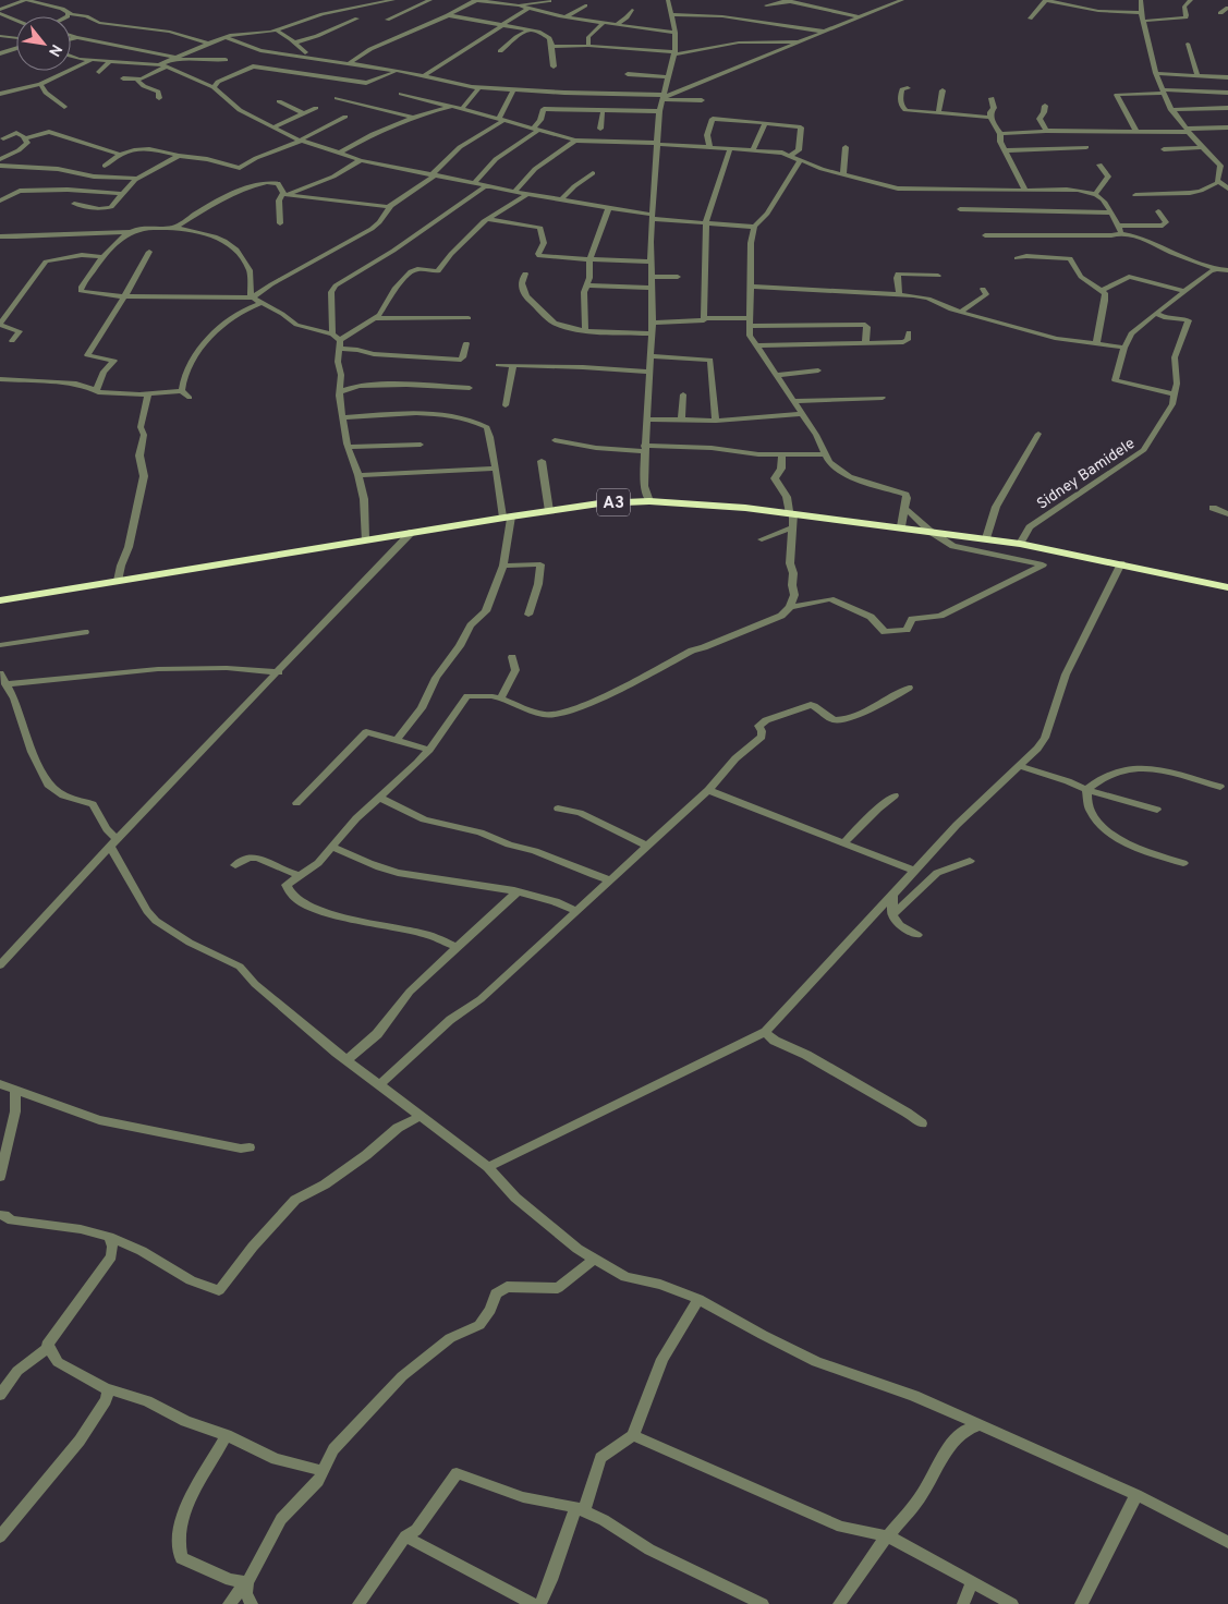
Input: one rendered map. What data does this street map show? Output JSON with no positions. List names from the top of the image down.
{
  "streets": {
    "highway": ["A3"],
    "street": ["Sidney Bamidele"]
  },
  "crossings": [
    ["Sidney Bamidele", "A3"]
  ],
  "north": "bottom right"
}
